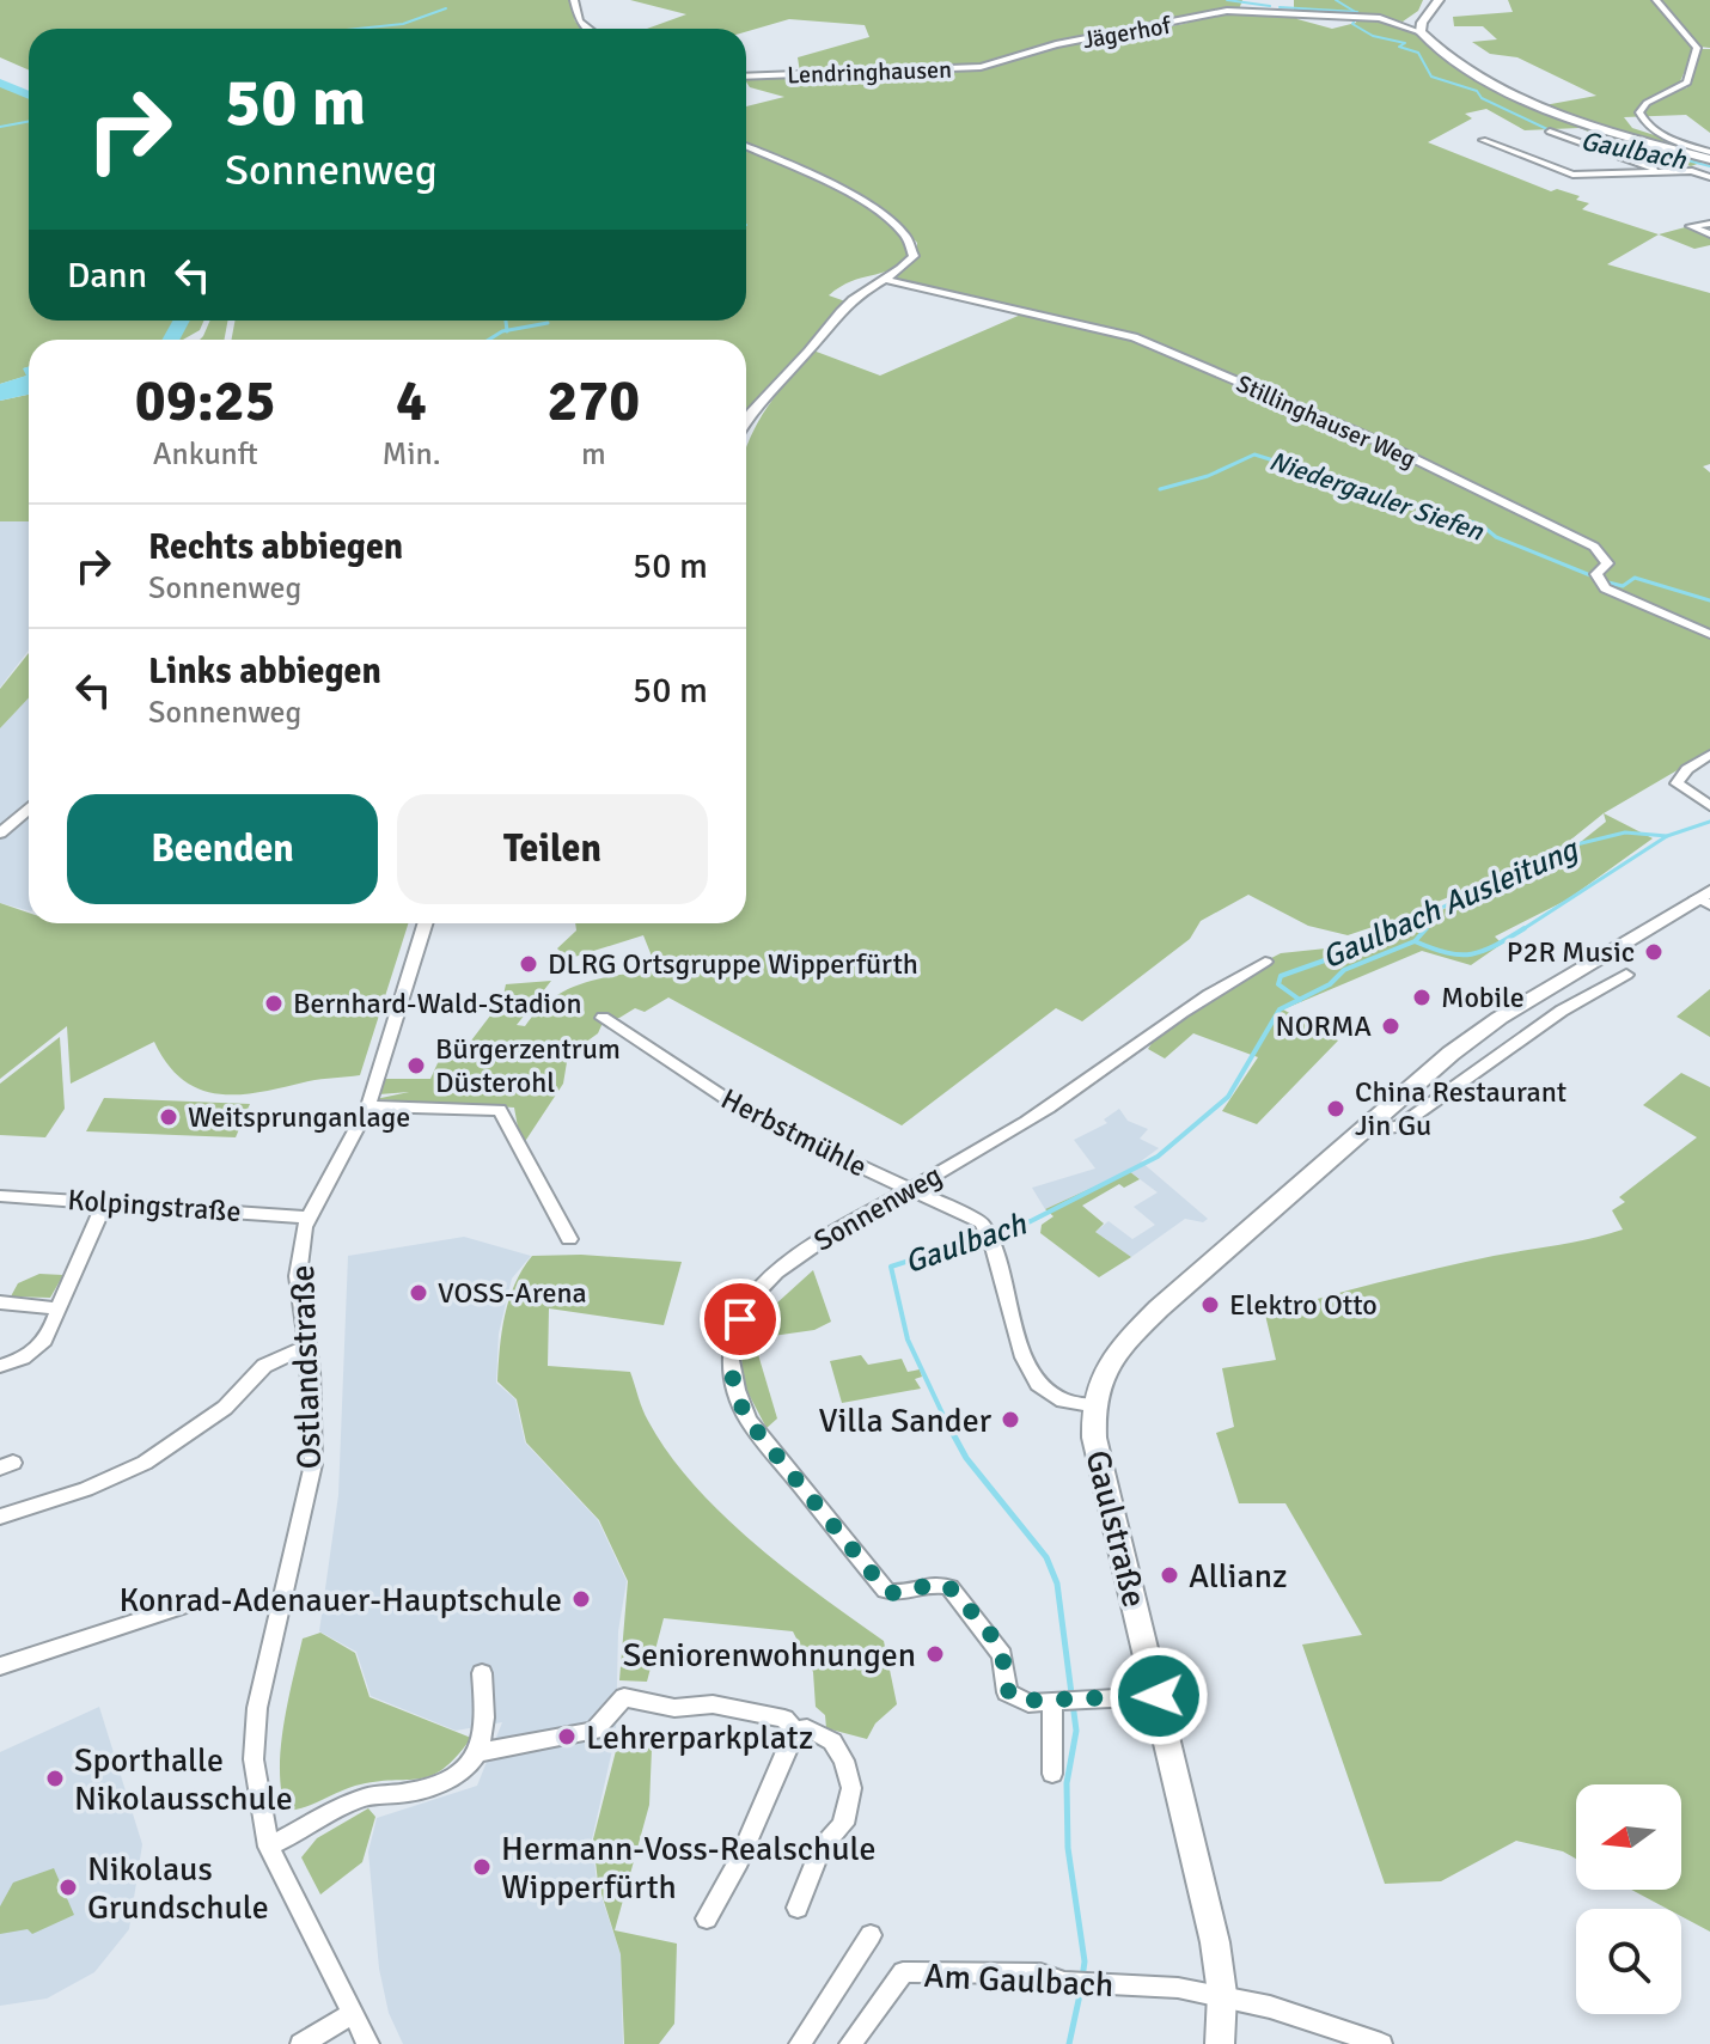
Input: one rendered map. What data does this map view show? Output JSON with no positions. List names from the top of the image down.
{
  "streets": {
    "main road": ["Gaulstraße"],
    "street": [
      "Jägerhof",
      "Lendringhausen",
      "Stillinghauser Weg",
      "Herbstmühle",
      "Kolpingstraße",
      "Sonnenweg",
      "Ostlandstraße",
      "Am Gaulbach"
    ]
  },
  "crossings": [
    ["Jägerhof", "Lendringhausen"],
    ["Herbstmühle", "Sonnenweg"],
    ["Herbstmühle", "Gaulstraße"],
    ["Kolpingstraße", "Ostlandstraße"],
    ["Gaulstraße", "Am Gaulbach"]
  ],
  "water": ["Gaulbach", "Niedergauler Siefen", "Gaulbach Ausleitung"],
  "places": [
    "P2R Music",
    "DLRG Ortsgruppe Wipperfürth",
    "Mobile",
    "Bernhard-Wald-Stadion",
    "NORMA",
    "Bürgerzentrum Düsterohl",
    "China Restaurant Jin Gu",
    "Weitsprunganlage",
    "VOSS-Arena",
    "Elektro Otto",
    "Villa Sander",
    "Allianz",
    "Konrad-Adenauer-Hauptschule",
    "Seniorenwohnungen",
    "Lehrerparkplatz",
    "Sporthalle Nikolausschule",
    "Hermann-Voss-Realschule Wipperfürth",
    "Nikolaus Grundschule"
  ],
  "north": "left",
  "page": {
    "turn": ["50 m", "Sonnenweg"],
    "then": "Dann",
    "eta": [
      "09:25",
      "Ankunft",
      "4",
      "Min.",
      "270",
      "m"
    ],
    "list": [
      {
        "name": "Rechts abbiegen",
        "note": "Sonnenweg",
        "value": "50 m"
      },
      {
        "name": "Links abbiegen",
        "note": "Sonnenweg",
        "value": "50 m"
      }
    ],
    "buttons": ["Beenden", "Teilen"]
  }
}
